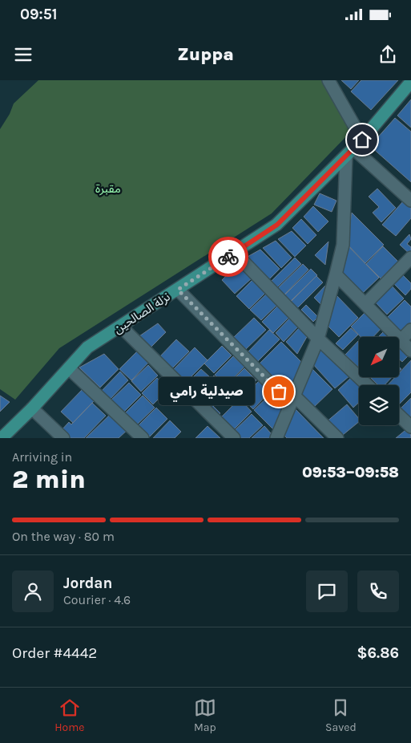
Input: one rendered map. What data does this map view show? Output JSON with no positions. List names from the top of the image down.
{
  "streets": {
    "main road": ["نزلة الصالحين"]
  },
  "parks": ["مقبرة"],
  "places": ["صيدلية رامي"],
  "north": "bottom left",
  "page": {
    "status": "09:51",
    "header": "Zuppa",
    "bubble": "صيدلية رامي",
    "heading": ["2 min", "Arriving in", "09:53–09:58"],
    "panel": [
      "Jordan",
      "Courier · 4.6",
      "Order #4442",
      "$6.86"
    ],
    "bar": "On the way · 80 m",
    "tabs": ["Home", "Map", "Saved"]
  }
}
